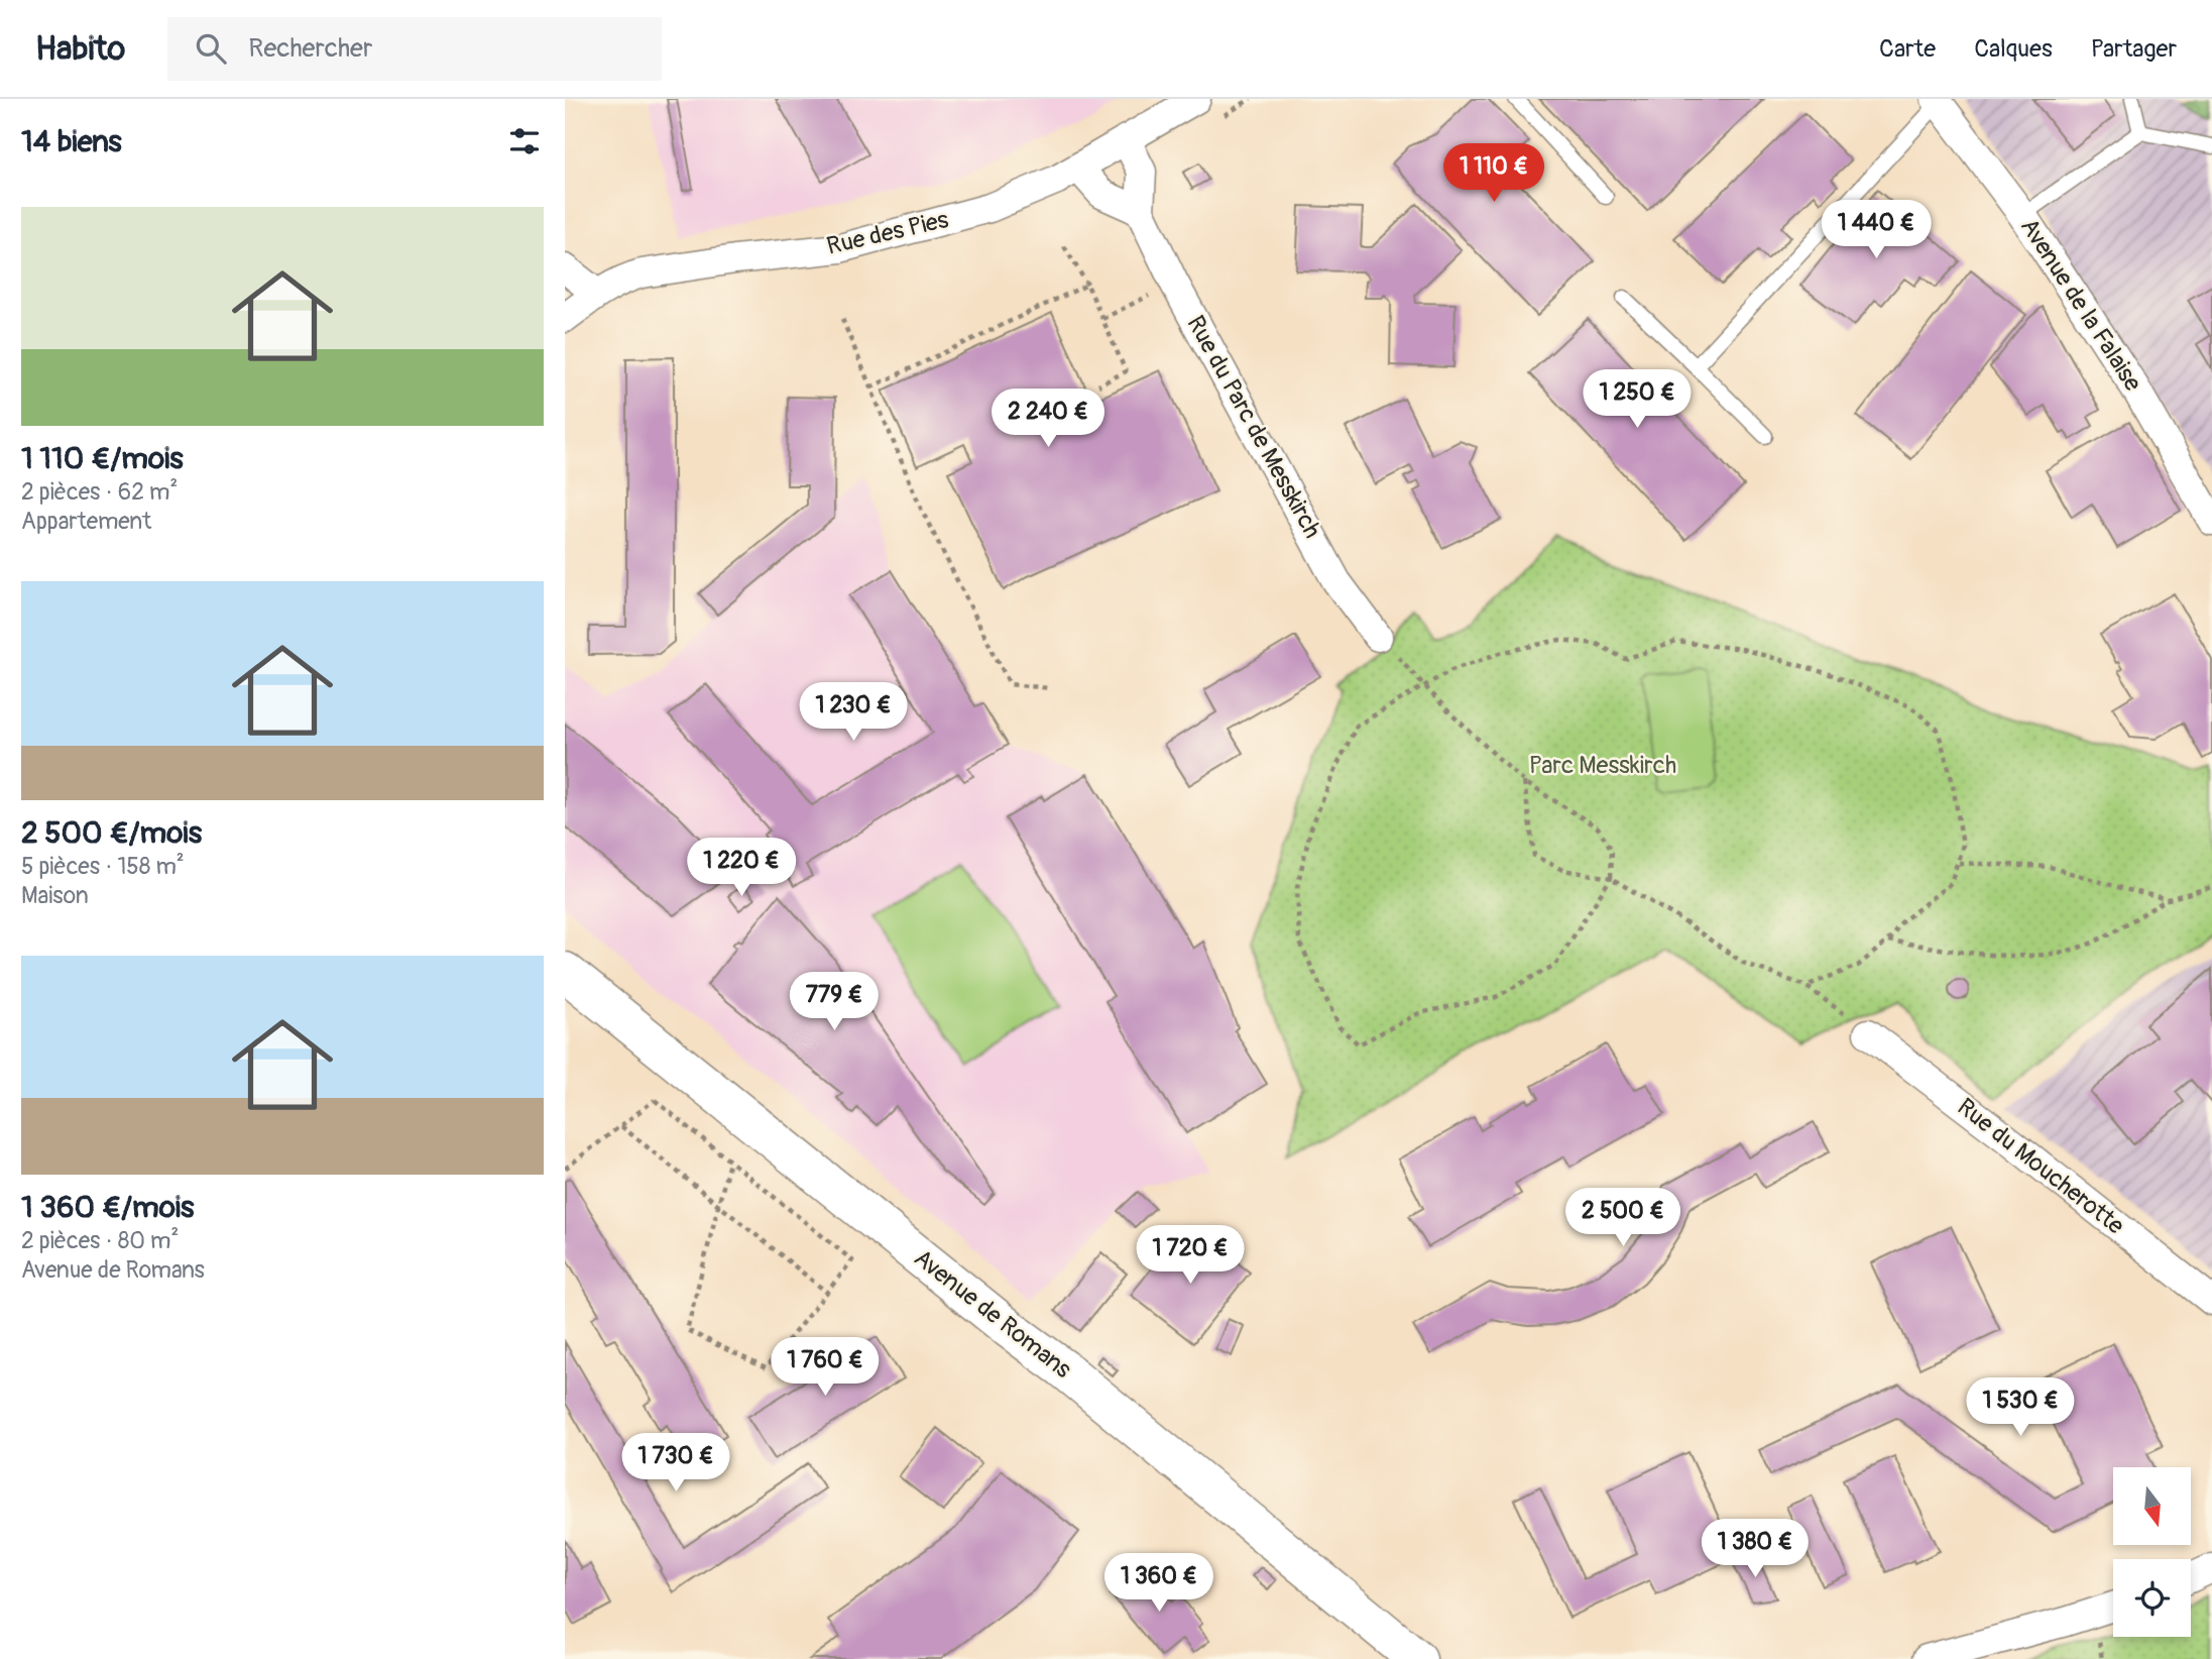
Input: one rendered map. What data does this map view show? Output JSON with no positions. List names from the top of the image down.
{
  "streets": {
    "main road": ["Avenue de Romans"],
    "street": [
      "Rue des Pies",
      "Avenue de la Falaise",
      "Rue du Parc de Messkirch",
      "Rue du Moucherotte"
    ]
  },
  "crossings": [
    ["Rue des Pies", "Rue du Parc de Messkirch"]
  ],
  "parks": ["Parc Messkirch"],
  "north": "bottom",
  "page": {
    "header": "Habito",
    "search": "Rechercher",
    "nav": ["Carte", "Calques", "Partager"],
    "heading": "14 biens",
    "price": [
      "1 110 €",
      "1 440 €",
      "1 250 €",
      "2 240 €",
      "1 230 €",
      "1 220 €",
      "779 €",
      "2 500 €",
      "1 720 €",
      "1 760 €",
      "1 530 €",
      "1 730 €",
      "1 380 €",
      "1 360 €"
    ],
    "list": [
      {
        "name": "1 110 €/mois",
        "note": "2 pièces · 62 m² · Appartement"
      },
      {
        "name": "2 500 €/mois",
        "note": "5 pièces · 158 m² · Maison"
      },
      {
        "name": "1 360 €/mois",
        "note": "2 pièces · 80 m² · Avenue de Romans"
      }
    ]
  }
}
